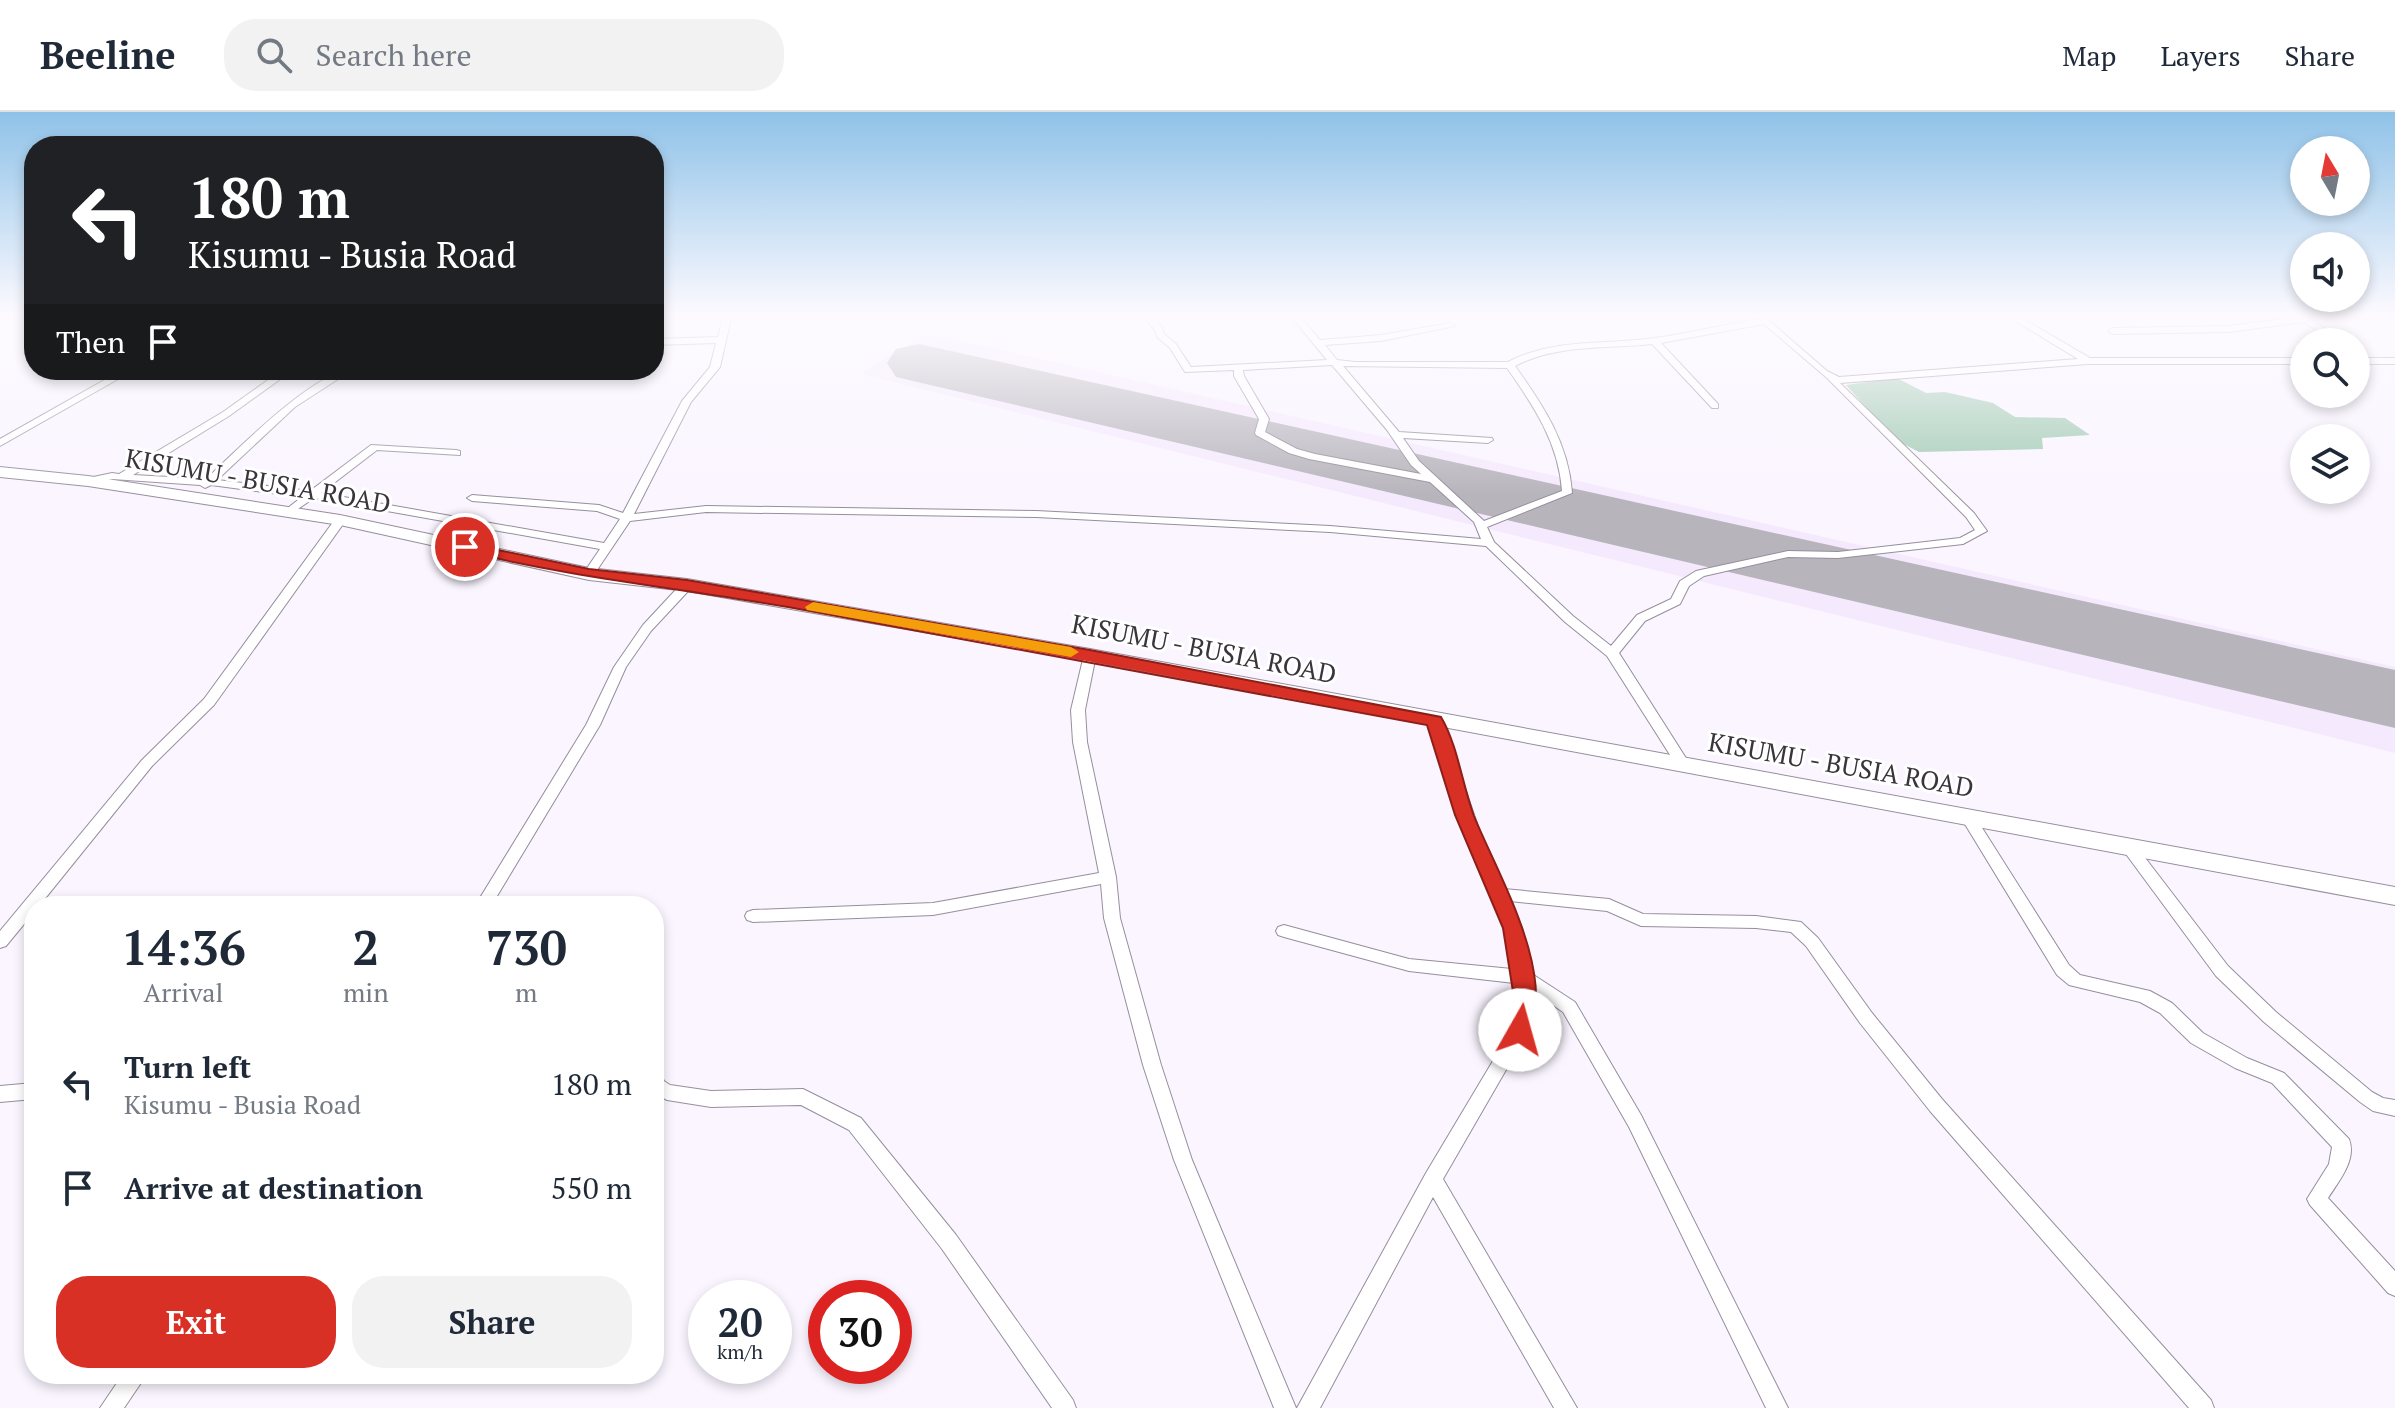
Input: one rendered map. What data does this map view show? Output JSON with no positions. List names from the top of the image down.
{
  "streets": {
    "highway": ["KISUMU - BUSIA ROAD"]
  },
  "north": "top",
  "page": {
    "header": "Beeline",
    "search": "Search here",
    "nav": ["Map", "Layers", "Share"],
    "turn": ["180 m", "Kisumu - Busia Road"],
    "then": "Then",
    "eta": [
      "14:36",
      "Arrival",
      "2",
      "min",
      "730",
      "m"
    ],
    "list": [
      {
        "name": "Turn left",
        "note": "Kisumu - Busia Road",
        "value": "180 m"
      },
      {
        "name": "Arrive at destination",
        "value": "550 m"
      }
    ],
    "buttons": ["Exit", "Share"],
    "speed": "20 km/h",
    "limit": "30"
  }
}
